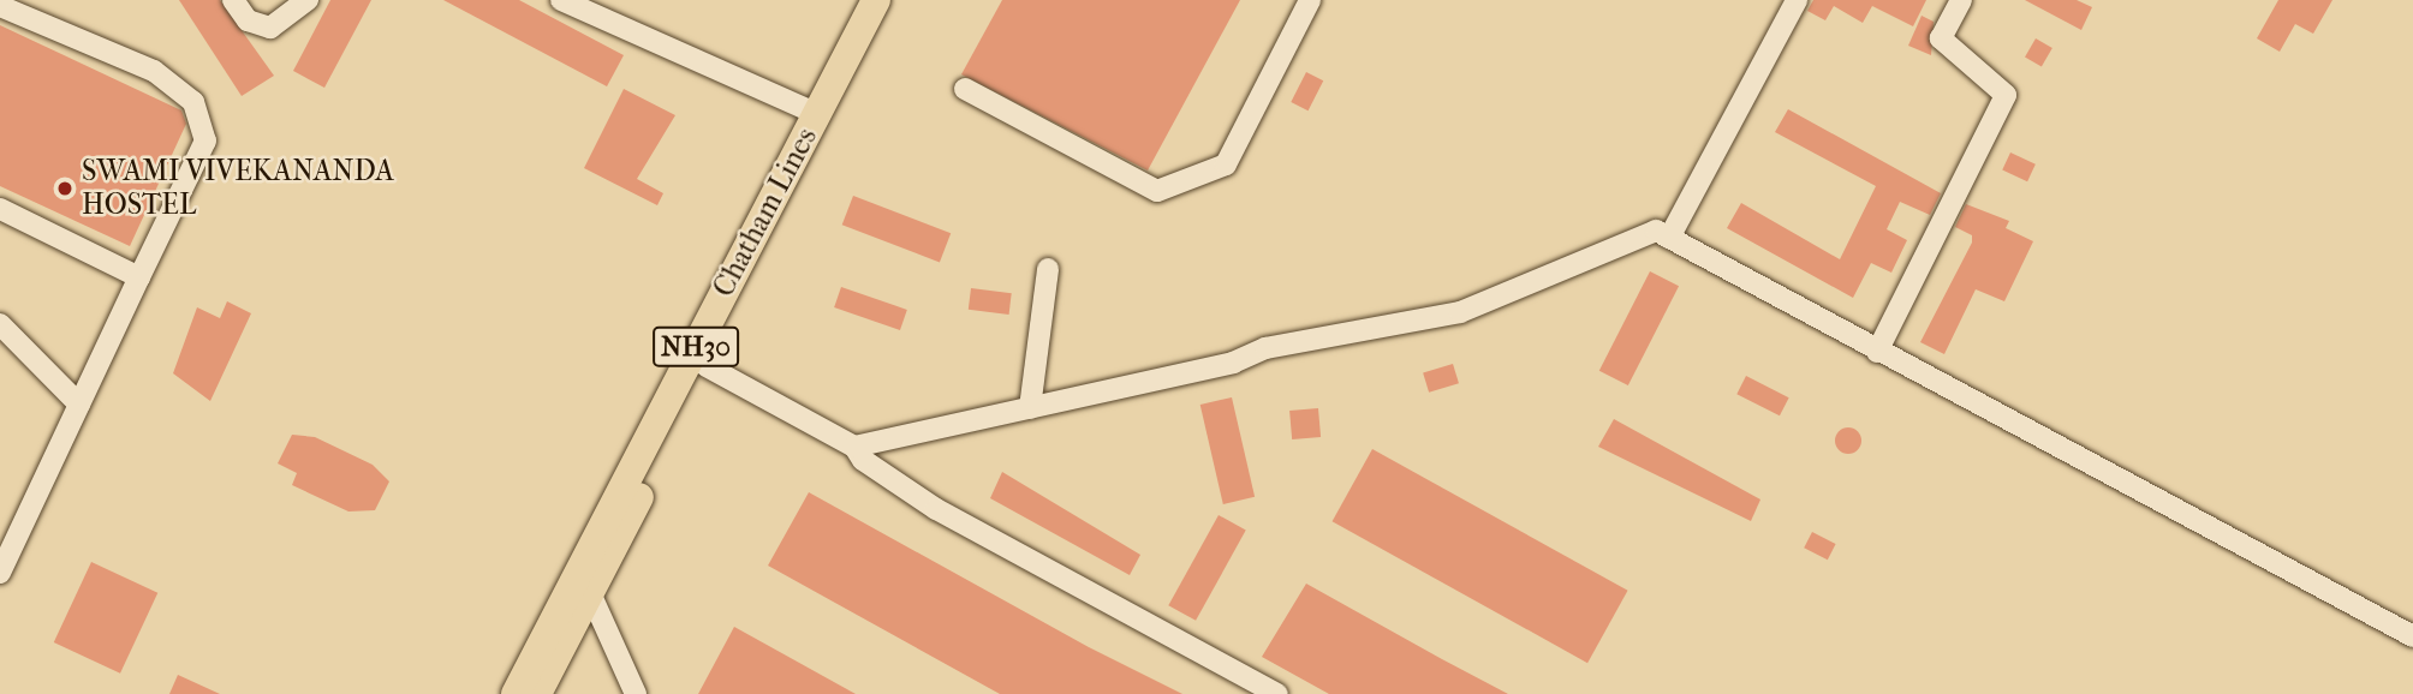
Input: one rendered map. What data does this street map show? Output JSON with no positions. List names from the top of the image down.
{
  "streets": {
    "highway": ["Chatham Lines", "NH30"]
  },
  "places": ["SWAMI VIVEKANANDA HOSTEL"]
}
